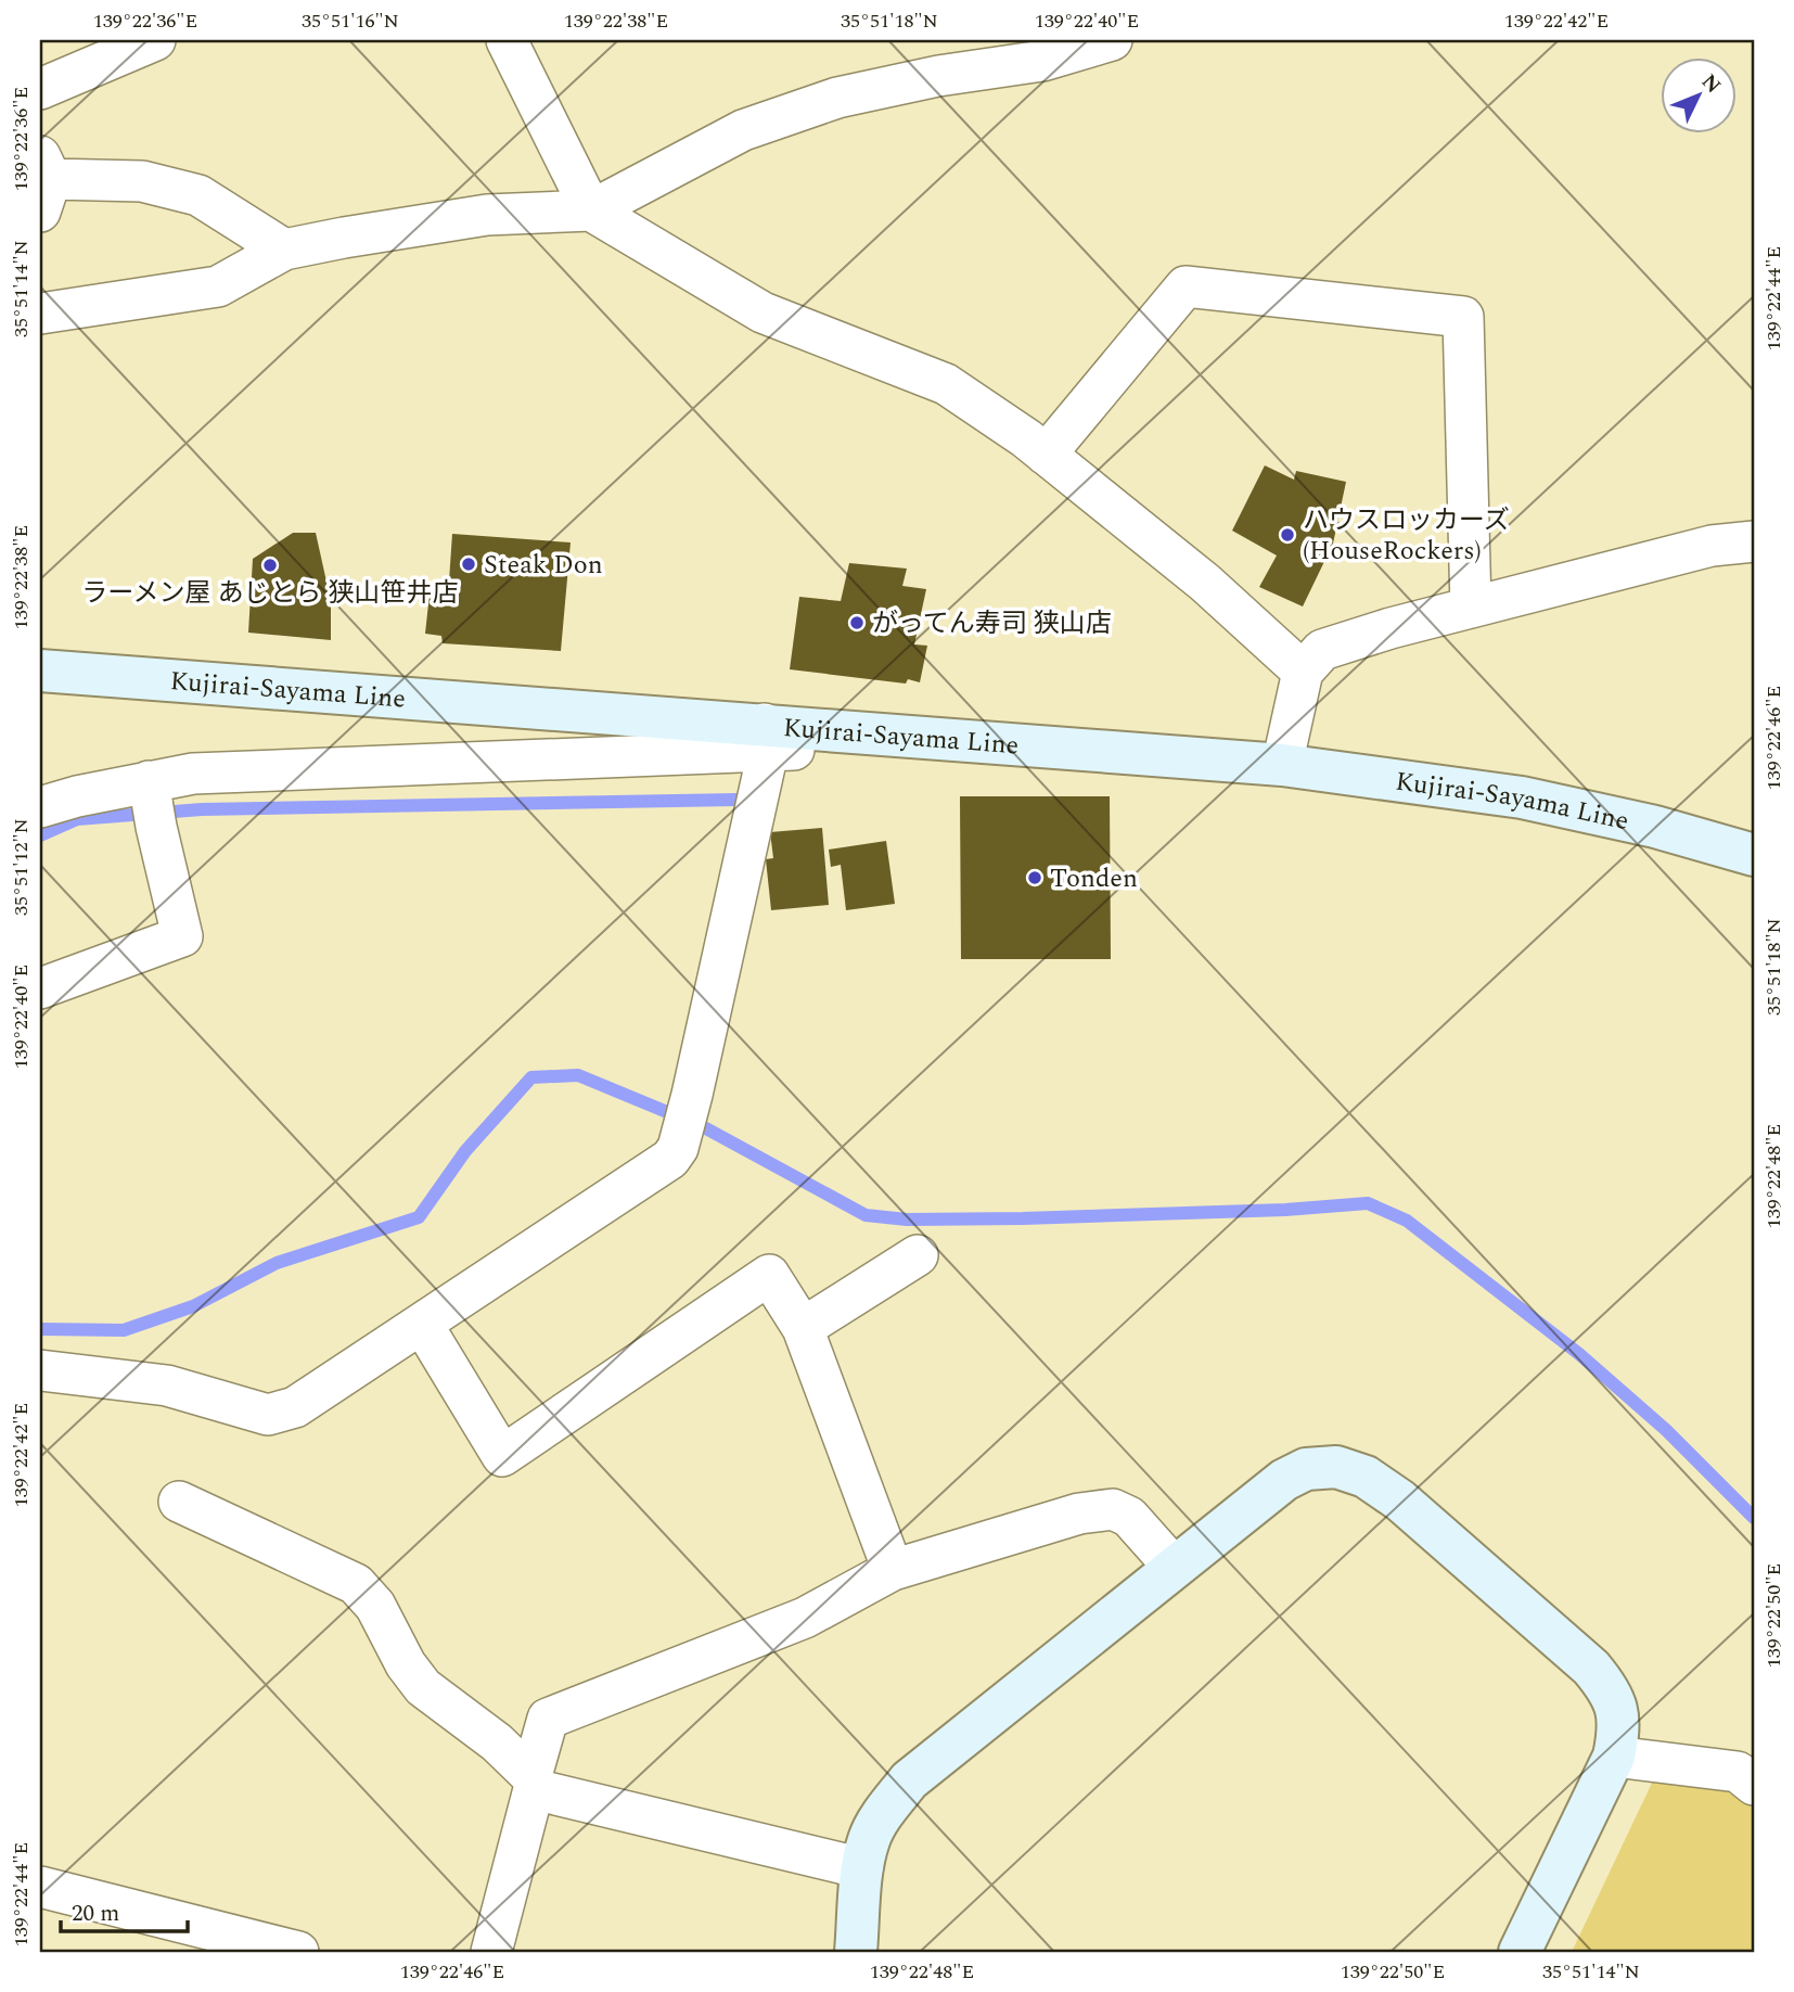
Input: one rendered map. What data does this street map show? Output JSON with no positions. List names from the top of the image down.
{
  "streets": {
    "main road": ["Kujirai-Sayama Line"]
  },
  "places": [
    "ハウスロッカーズ (HouseRockers)",
    "Steak Don",
    "ラーメン屋 あじとら 狭山笹井店",
    "がってん寿司 狭山店",
    "Tonden"
  ],
  "scale_bar": "20 m",
  "north": "top right",
  "coordinates": [
    "139°22'36\"E",
    "35°51'16\"N",
    "139°22'38\"E",
    "35°51'18\"N",
    "139°22'40\"E",
    "139°22'42\"E",
    "35°51'14\"N",
    "139°22'44\"E",
    "139°22'46\"E",
    "35°51'12\"N",
    "139°22'48\"E",
    "139°22'50\"E"
  ]
}
